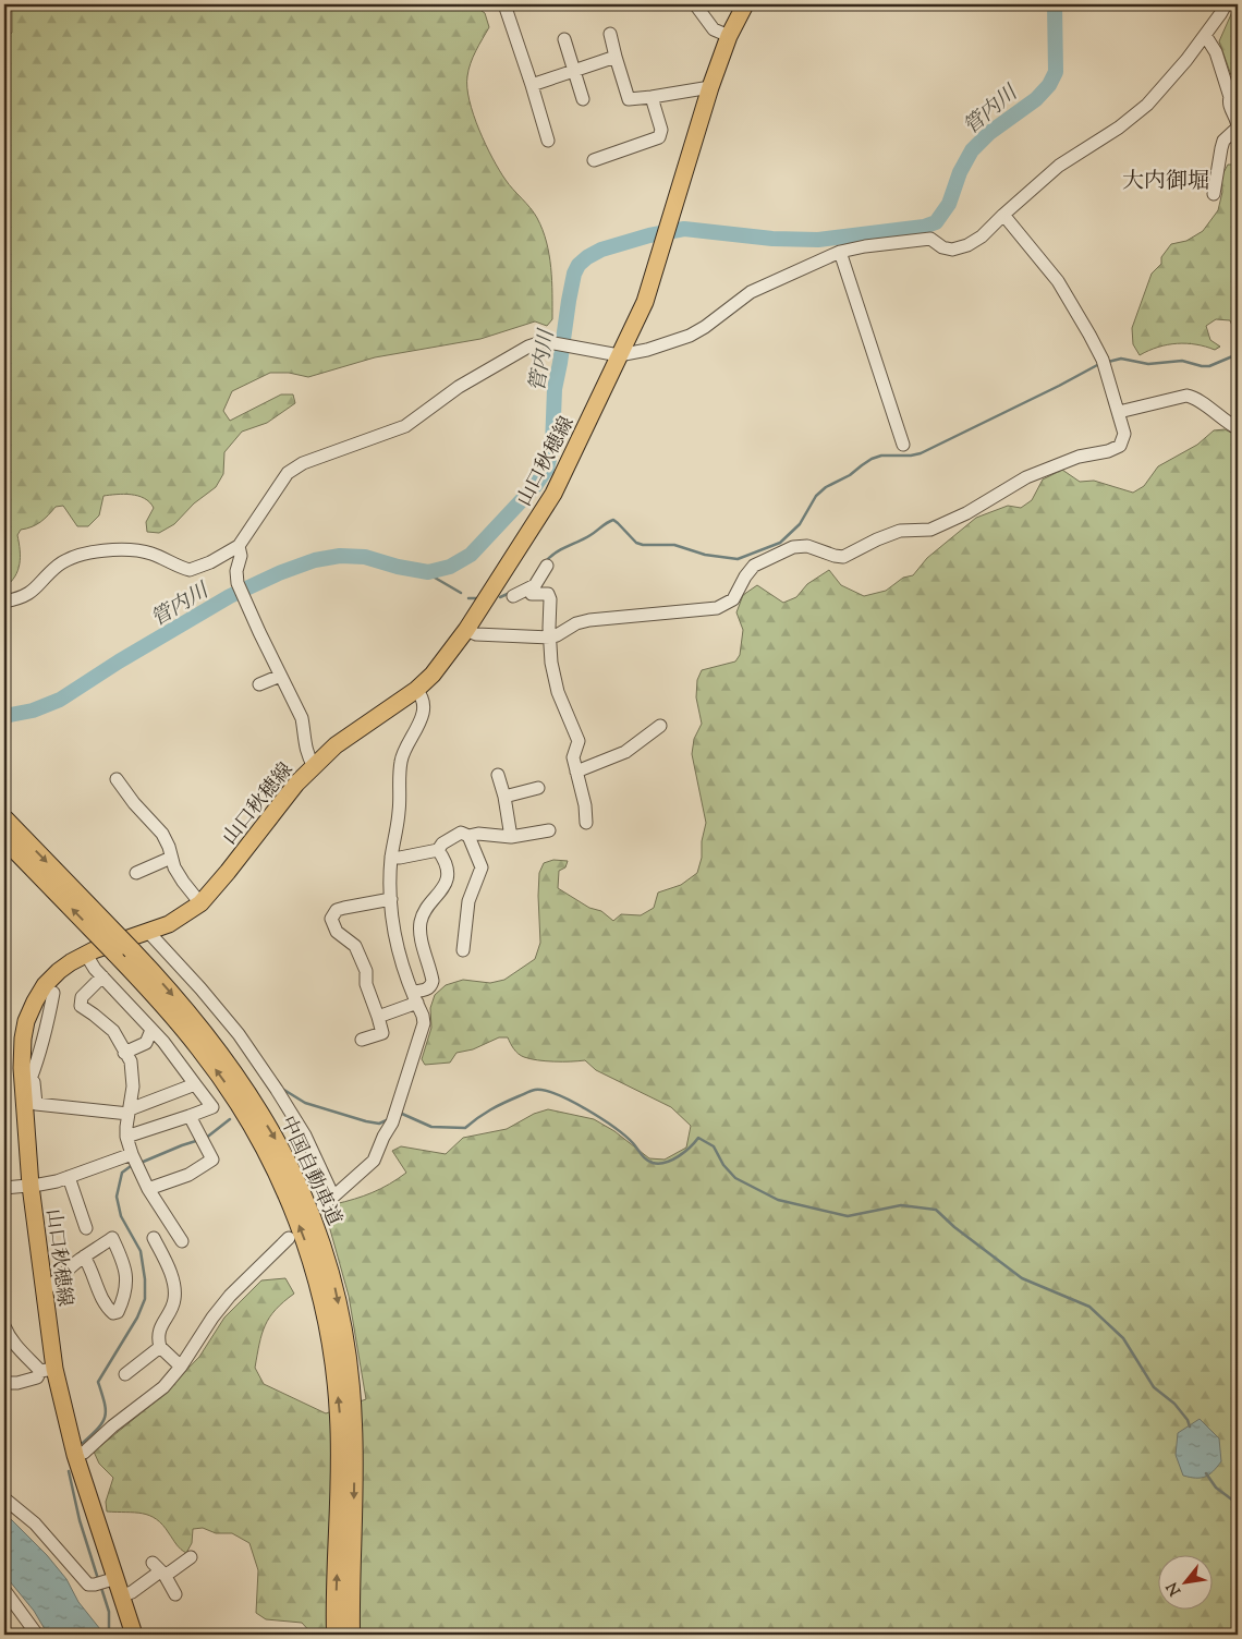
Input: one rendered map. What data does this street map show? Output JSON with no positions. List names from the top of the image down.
{
  "streets": {
    "highway": ["中国自動車道"],
    "main road": ["山口秋穂線"]
  },
  "districts": ["大内御堀"],
  "water": ["管内川"],
  "north": "bottom left"
}
